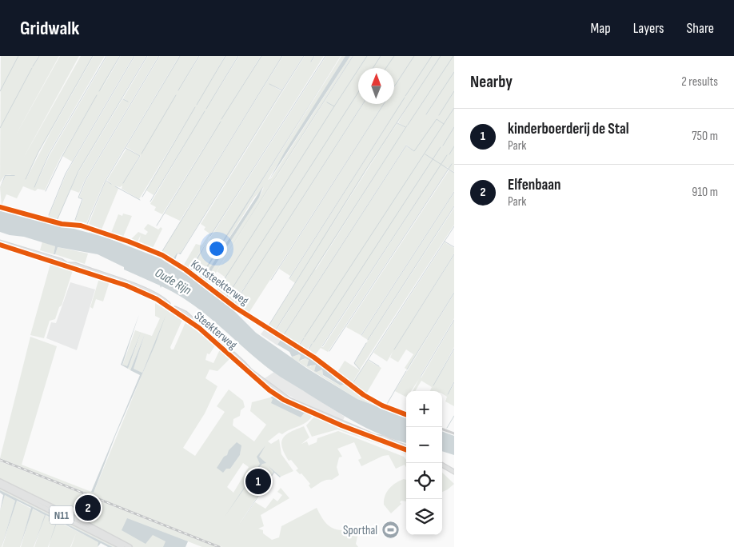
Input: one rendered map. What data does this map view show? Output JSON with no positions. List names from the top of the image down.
{
  "streets": {
    "highway": ["N11"],
    "main road": ["Steekterweg"],
    "street": ["Kortsteekterweg"]
  },
  "water": ["Oude Rijn"],
  "places": {
    "sports": ["Sporthal"]
  },
  "north": "top",
  "page": {
    "header": "Gridwalk",
    "nav": ["Map", "Layers", "Share"],
    "heading": ["Nearby", "2 results"],
    "list": [
      {
        "mark": "1",
        "name": "kinderboerderij de Stal",
        "note": "Park",
        "value": "750 m"
      },
      {
        "mark": "2",
        "name": "Elfenbaan",
        "note": "Park",
        "value": "910 m"
      }
    ],
    "map_buttons": ["+", "−"],
    "pins": ["1", "2"]
  }
}
